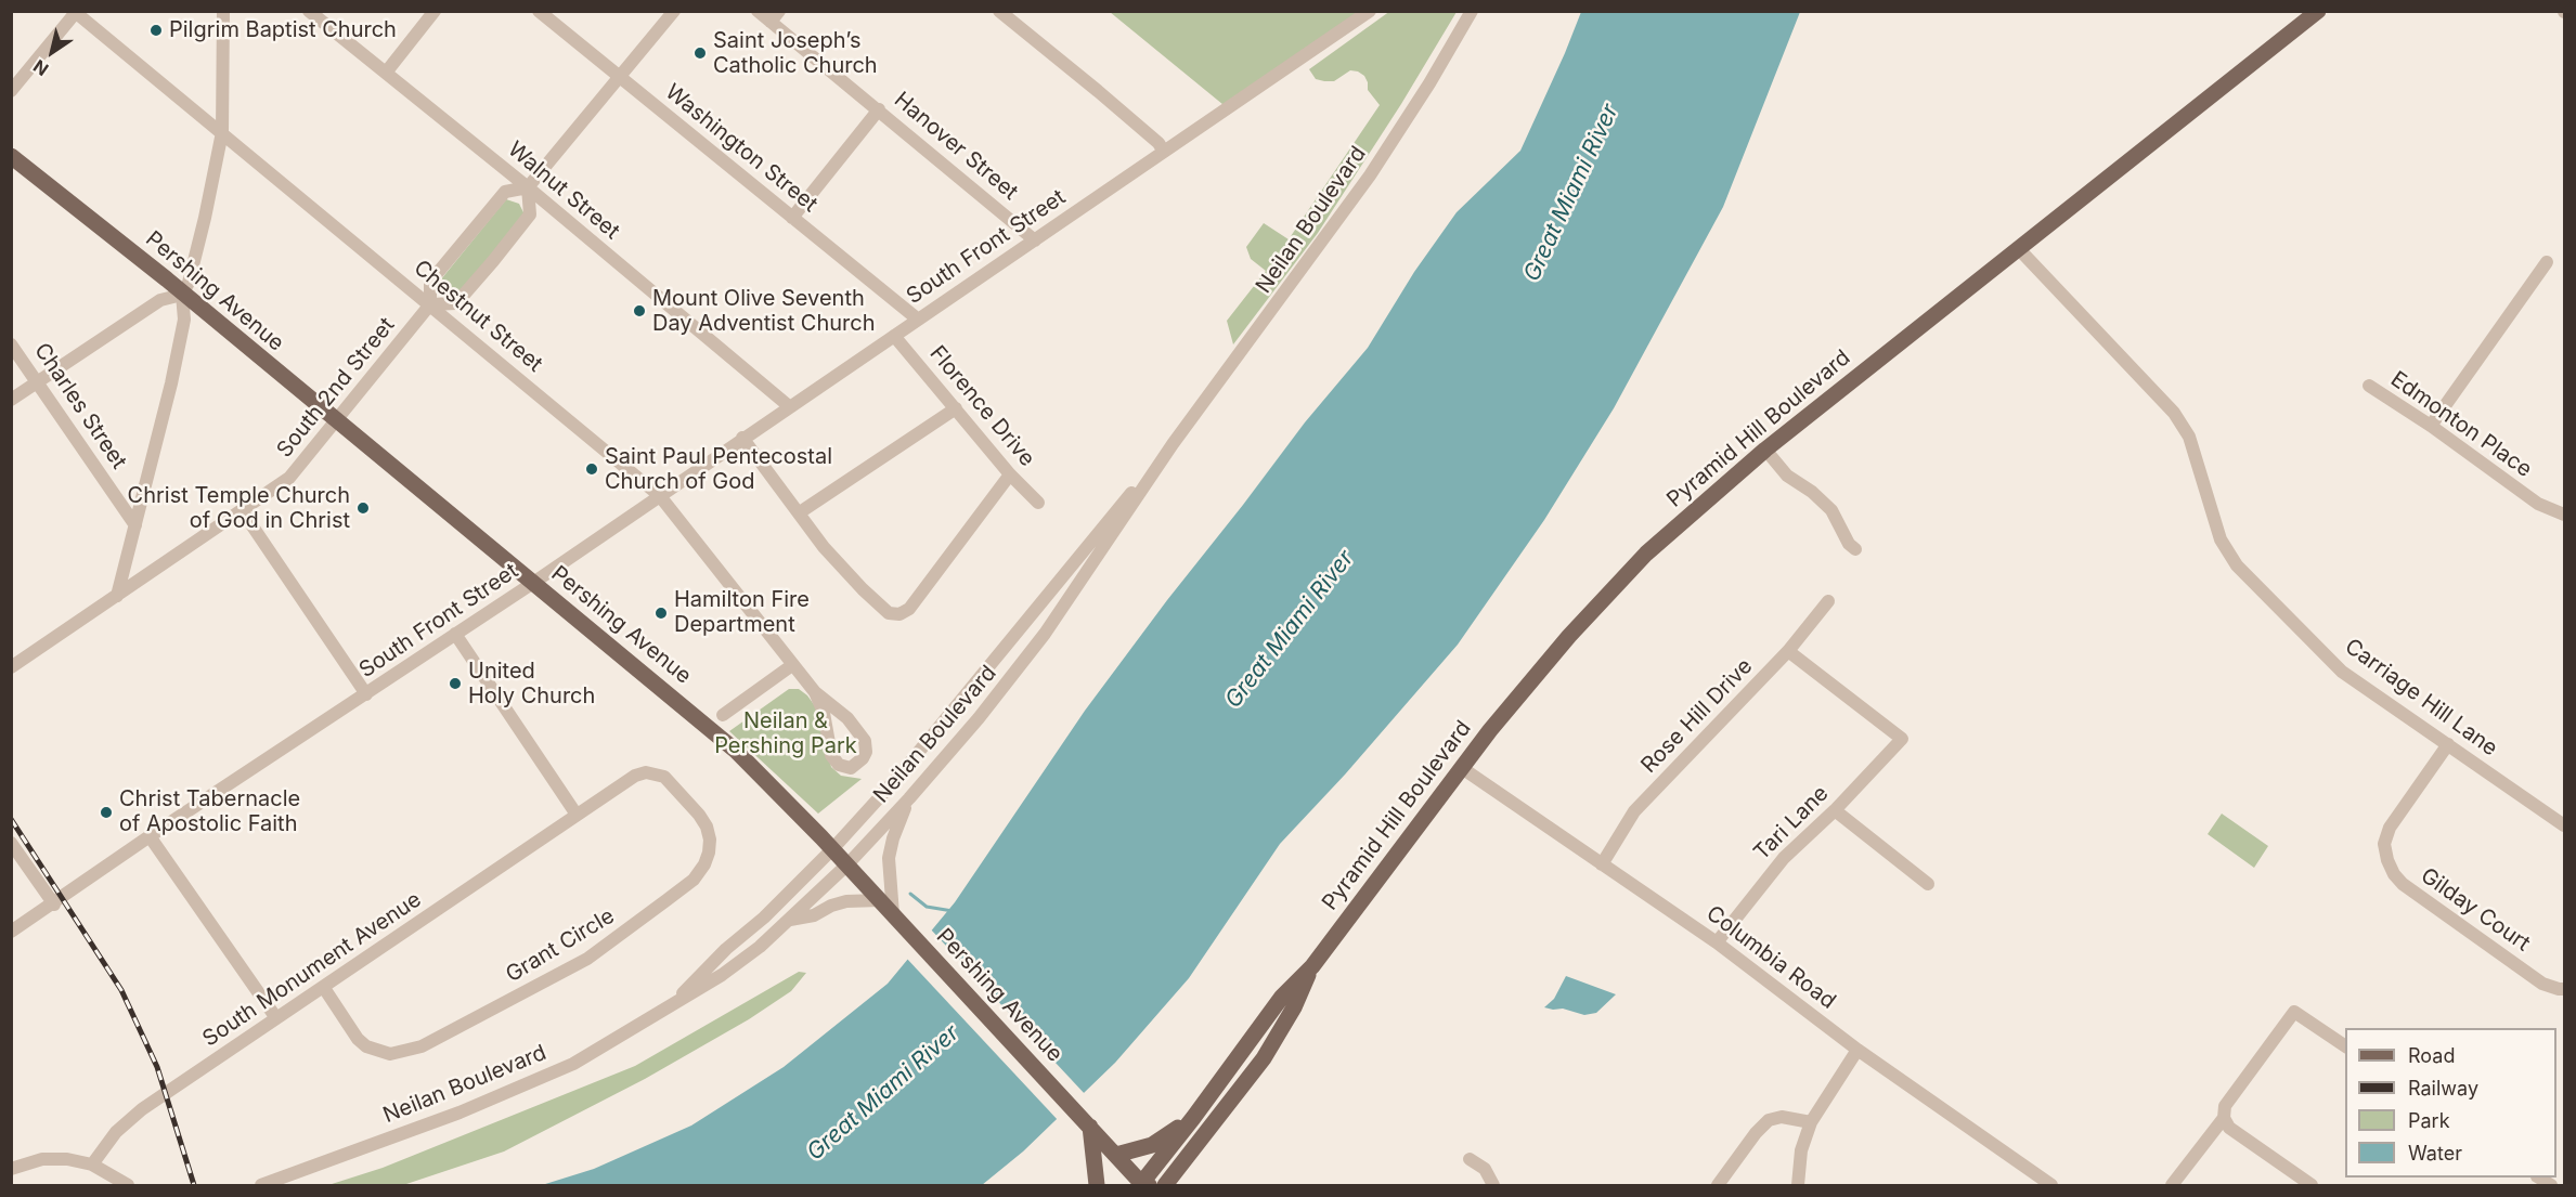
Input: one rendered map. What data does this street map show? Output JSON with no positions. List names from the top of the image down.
{
  "streets": {
    "main road": ["Pershing Avenue", "Pyramid Hill Boulevard"],
    "street": [
      "Hanover Street",
      "Washington Street",
      "Walnut Street",
      "Neilan Boulevard",
      "South Front Street",
      "Chestnut Street",
      "South 2nd Street",
      "Charles Street",
      "Florence Drive",
      "Edmonton Place",
      "Carriage Hill Lane",
      "Rose Hill Drive",
      "Tari Lane",
      "Gilday Court",
      "Grant Circle",
      "Columbia Road",
      "South Monument Avenue"
    ]
  },
  "crossings": [
    ["Hanover Street", "South Front Street"],
    ["Washington Street", "South Front Street"],
    ["Washington Street", "South 2nd Street"],
    ["Walnut Street", "South Front Street"],
    ["Walnut Street", "South 2nd Street"],
    ["Neilan Boulevard", "Pershing Avenue"],
    ["South Front Street", "Pershing Avenue"],
    ["South Front Street", "Chestnut Street"],
    ["South Front Street", "Florence Drive"],
    ["Pershing Avenue", "South 2nd Street"],
    ["Pershing Avenue", "Pyramid Hill Boulevard"],
    ["Chestnut Street", "South 2nd Street"],
    ["Pyramid Hill Boulevard", "Carriage Hill Lane"],
    ["Pyramid Hill Boulevard", "Columbia Road"],
    ["Carriage Hill Lane", "Gilday Court"],
    ["Rose Hill Drive", "Tari Lane"],
    ["Rose Hill Drive", "Columbia Road"],
    ["Tari Lane", "Columbia Road"],
    ["Grant Circle", "South Monument Avenue"]
  ],
  "water": ["Great Miami River"],
  "parks": ["Neilan & Pershing Park"],
  "places": [
    "Pilgrim Baptist Church",
    "Saint Joseph’s Catholic Church",
    "Mount Olive Seventh Day Adventist Church",
    "Saint Paul Pentecostal Church of God",
    "Christ Temple Church of God in Christ",
    "Hamilton Fire Department",
    "United Holy Church",
    "Christ Tabernacle of Apostolic Faith"
  ],
  "legend": [
    "Road",
    "Railway",
    "Park",
    "Water"
  ],
  "north": "bottom left"
}
